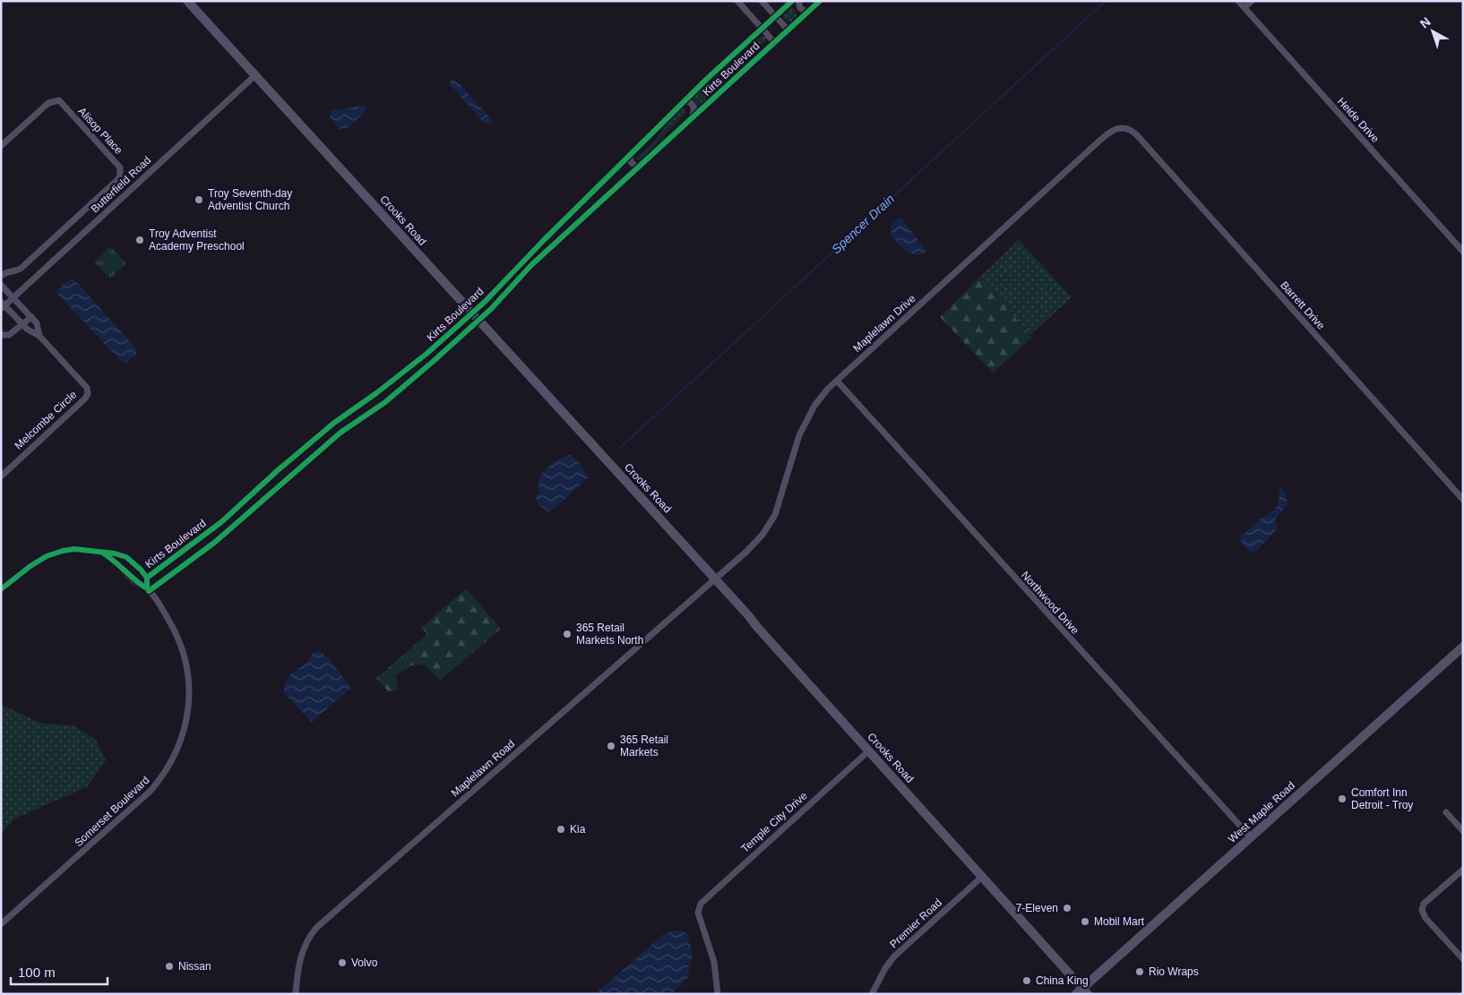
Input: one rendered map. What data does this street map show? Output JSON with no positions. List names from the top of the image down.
{
  "streets": {
    "main road": ["Crooks Road", "West Maple Road"],
    "street": [
      "Kirts Boulevard",
      "Heide Drive",
      "Alisop Place",
      "Butterfield Road",
      "Barrett Drive",
      "Maplelawn Drive",
      "Melcombe Circle",
      "Northwood Drive",
      "Maplelawn Road",
      "Somerset Boulevard",
      "Temple City Drive",
      "Premier Road"
    ]
  },
  "crossings": [
    ["Kirts Boulevard", "Crooks Road"],
    ["Kirts Boulevard", "Somerset Boulevard"],
    ["Butterfield Road", "Crooks Road"],
    ["Butterfield Road", "Melcombe Circle"],
    ["Crooks Road", "Maplelawn Drive"],
    ["Crooks Road", "Maplelawn Road"],
    ["Crooks Road", "West Maple Road"],
    ["Crooks Road", "Temple City Drive"],
    ["Crooks Road", "Premier Road"],
    ["Barrett Drive", "Maplelawn Drive"],
    ["Maplelawn Drive", "Northwood Drive"],
    ["Maplelawn Drive", "Maplelawn Road"],
    ["Northwood Drive", "West Maple Road"]
  ],
  "water": ["Spencer Drain"],
  "places": [
    "Troy Seventh-day Adventist Church",
    "Troy Adventist Academy Preschool",
    "365 Retail Markets North",
    "365 Retail Markets",
    "Comfort Inn Detroit - Troy",
    "Kia",
    "7-Eleven",
    "Mobil Mart",
    "Volvo",
    "Nissan",
    "Rio Wraps",
    "China King"
  ],
  "scale_bar": "100 m",
  "north": "top left"
}
